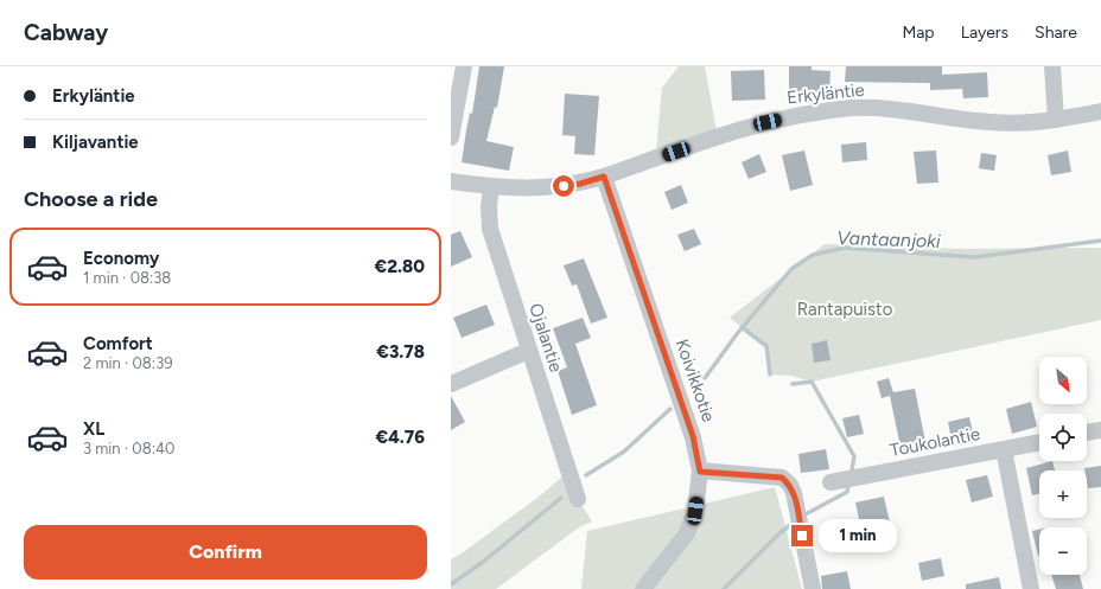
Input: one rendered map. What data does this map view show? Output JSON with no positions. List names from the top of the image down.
{
  "streets": {
    "street": [
      "Erkyläntie",
      "Ojalantie",
      "Koivikkotie",
      "Toukolantie"
    ]
  },
  "crossings": [
    ["Erkyläntie", "Ojalantie"],
    ["Erkyläntie", "Koivikkotie"]
  ],
  "water": ["Vantaanjoki"],
  "parks": ["Rantapuisto"],
  "north": "bottom right",
  "page": {
    "header": "Cabway",
    "nav": ["Map", "Layers", "Share"],
    "banner": ["Erkyläntie", "Kiljavantie"],
    "heading": "Choose a ride",
    "list": [
      {
        "name": "Economy",
        "note": "1 min · 08:38",
        "value": "€2.80"
      },
      {
        "name": "Comfort",
        "note": "2 min · 08:39",
        "value": "€3.78"
      },
      {
        "name": "XL",
        "note": "3 min · 08:40",
        "value": "€4.76"
      }
    ],
    "map_buttons": ["+", "−"],
    "buttons": "Confirm",
    "bubble": "1 min"
  }
}
